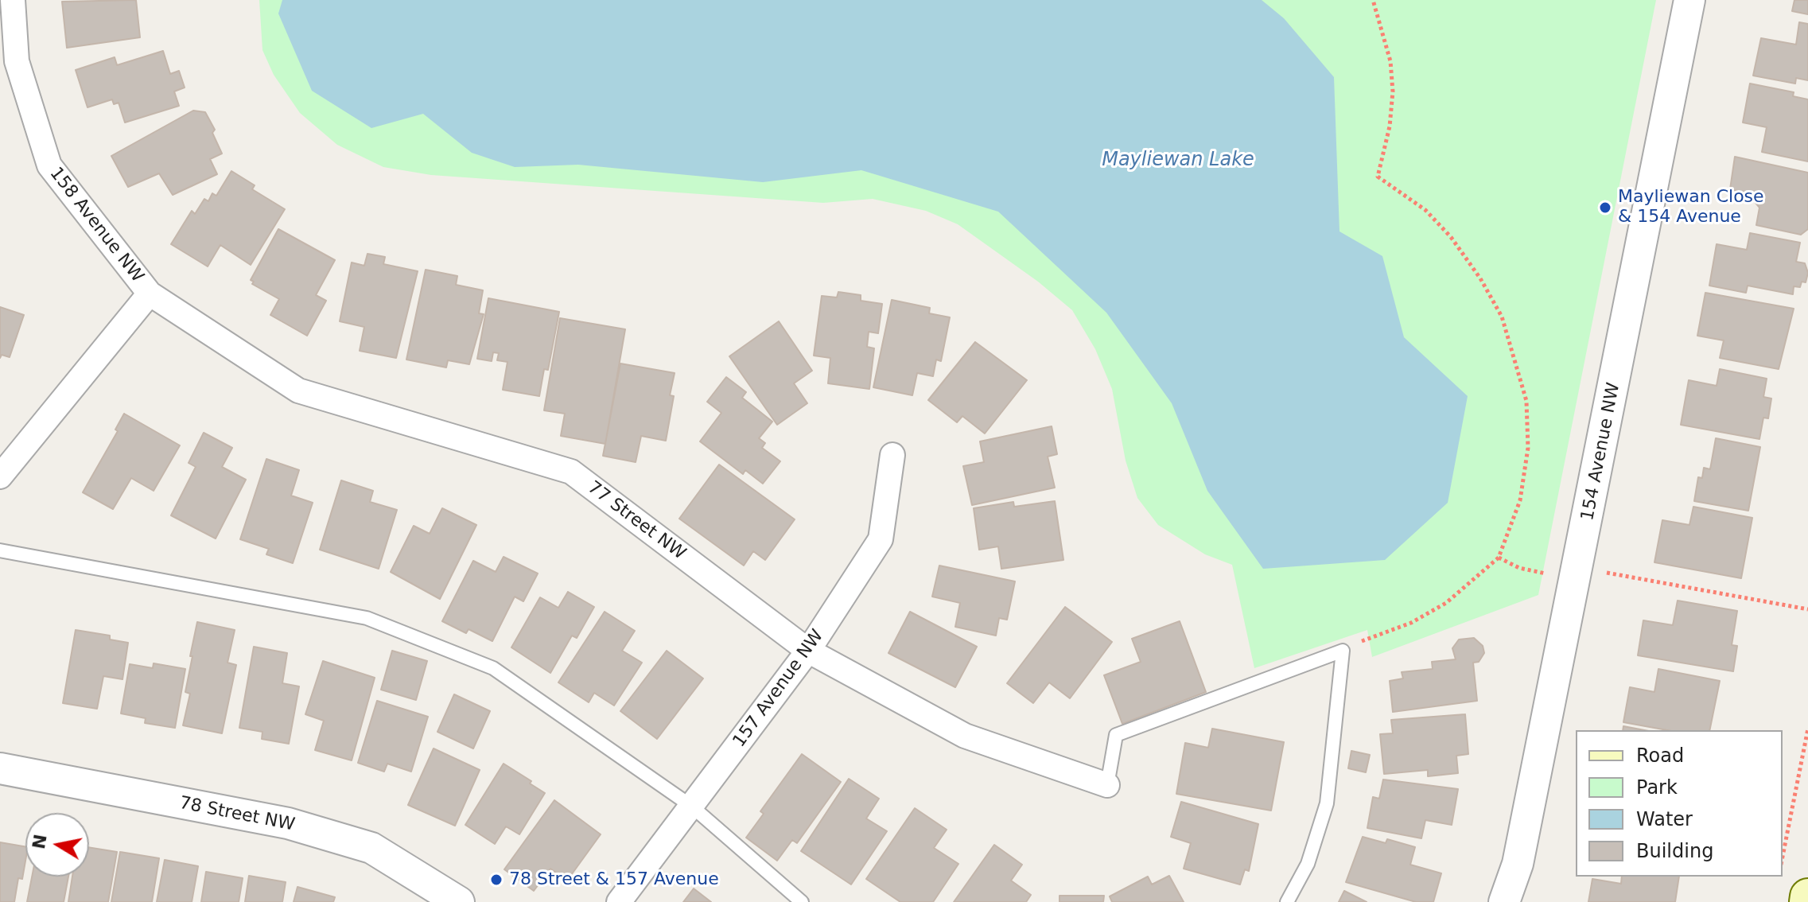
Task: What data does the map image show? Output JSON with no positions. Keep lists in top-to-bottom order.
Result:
{
  "streets": {
    "street": [
      "158 Avenue NW",
      "154 Avenue NW",
      "77 Street NW",
      "157 Avenue NW",
      "78 Street NW"
    ]
  },
  "crossings": [
    ["158 Avenue NW", "77 Street NW"],
    ["77 Street NW", "157 Avenue NW"]
  ],
  "water": ["Mayliewan Lake"],
  "places": ["Mayliewan Close & 154 Avenue", "78 Street & 157 Avenue"],
  "legend": [
    "Road",
    "Park",
    "Water",
    "Building"
  ],
  "north": "left"
}
